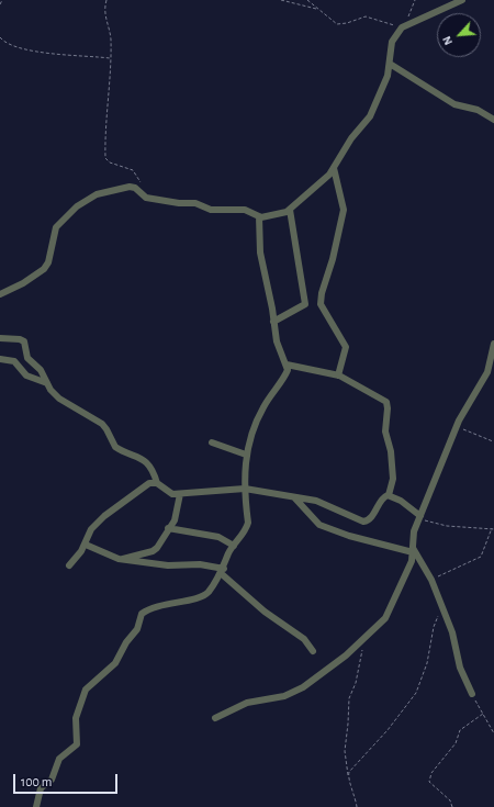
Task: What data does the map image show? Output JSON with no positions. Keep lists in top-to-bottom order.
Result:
{
  "scale_bar": "100 m",
  "north": "bottom left"
}
